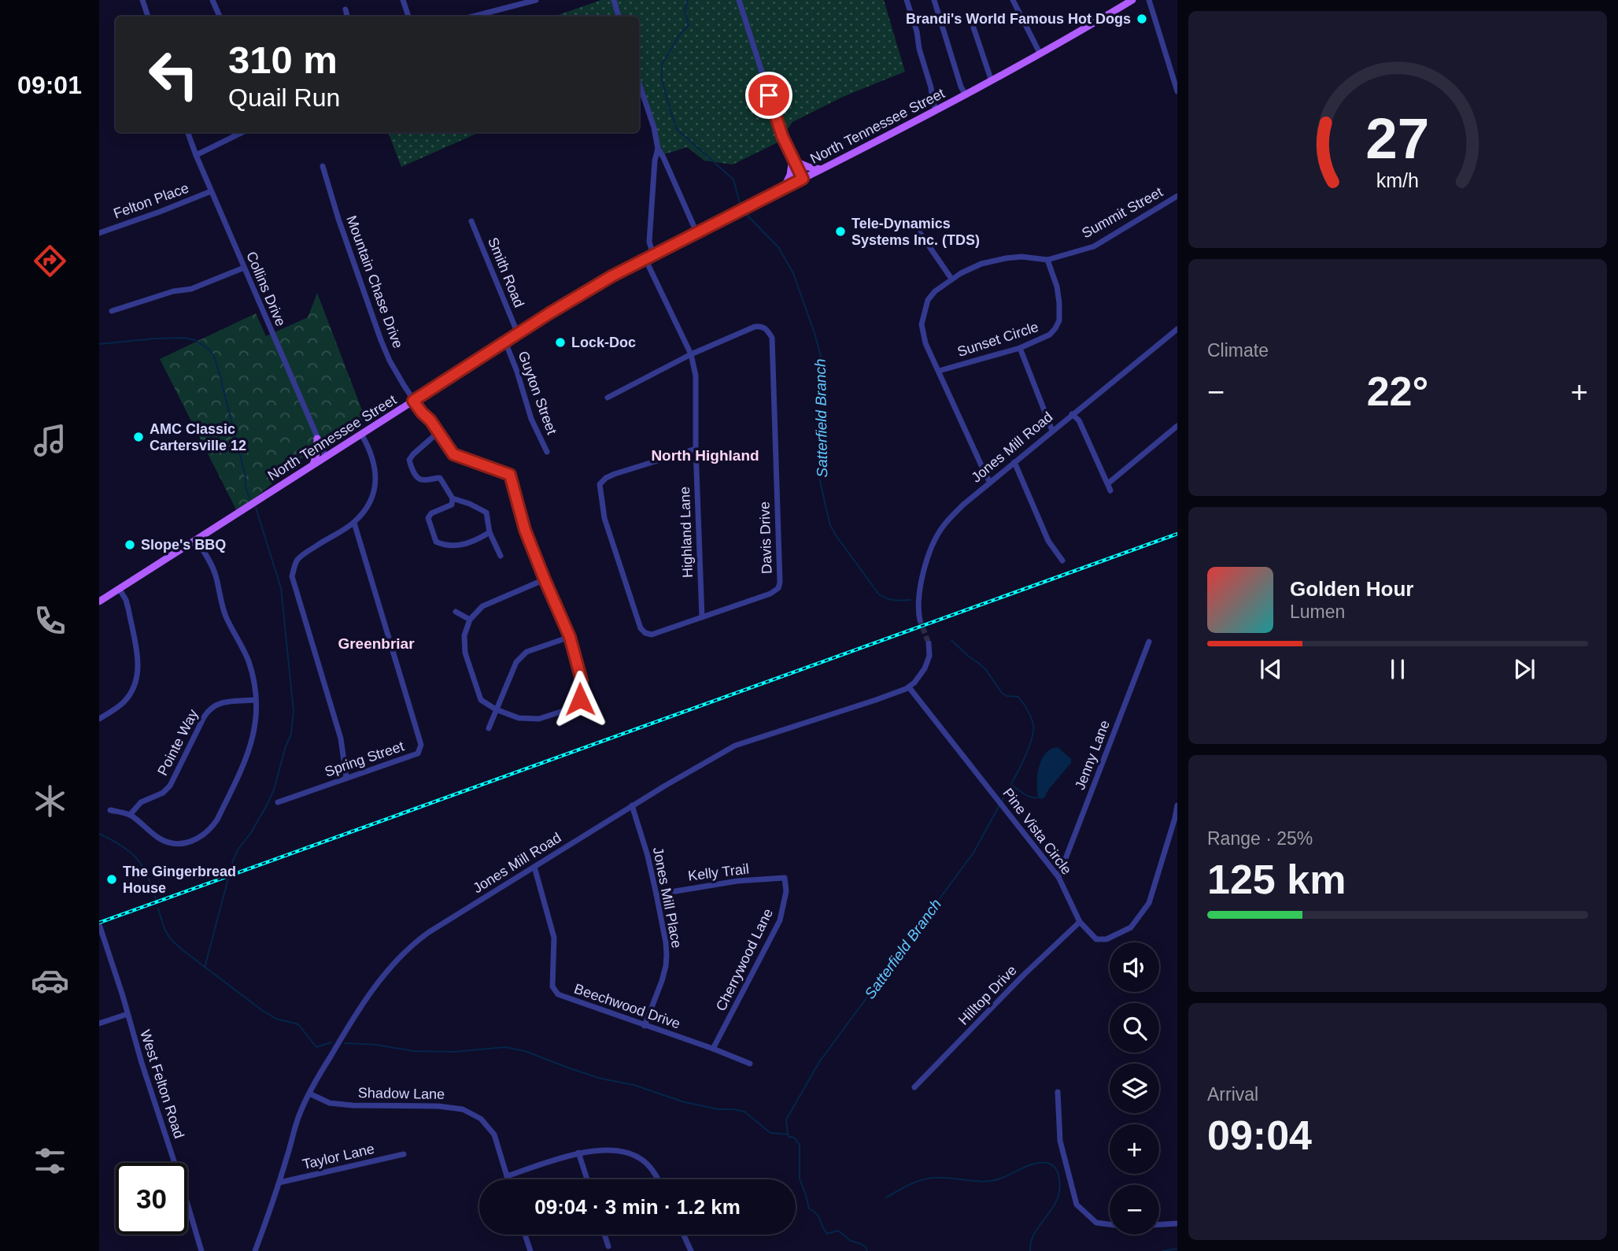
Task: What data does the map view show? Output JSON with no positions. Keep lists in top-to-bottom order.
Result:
{
  "streets": {
    "main road": ["North Tennessee Street"],
    "street": [
      "Felton Place",
      "Summit Street",
      "Smith Road",
      "Mountain Chase Drive",
      "Collins Drive",
      "Sunset Circle",
      "Guyton Street",
      "Jones Mill Road",
      "Highland Lane",
      "Davis Drive",
      "Pointe Way",
      "Jenny Lane",
      "Spring Street",
      "Pine Vista Circle",
      "Kelly Trail",
      "Jones Mill Place",
      "Cherrywood Lane",
      "Hilltop Drive",
      "Beechwood Drive",
      "West Felton Road",
      "Shadow Lane",
      "Taylor Lane"
    ]
  },
  "crossings": [
    ["North Tennessee Street", "Smith Road"],
    ["North Tennessee Street", "Mountain Chase Drive"],
    ["North Tennessee Street", "Collins Drive"],
    ["North Tennessee Street", "Guyton Street"],
    ["North Tennessee Street", "Highland Lane"],
    ["Felton Place", "Collins Drive"],
    ["Summit Street", "Sunset Circle"],
    ["Jones Mill Road", "Pine Vista Circle"],
    ["Jones Mill Road", "Jones Mill Place"],
    ["Jones Mill Road", "Beechwood Drive"],
    ["Jones Mill Road", "Shadow Lane"],
    ["Jones Mill Road", "Taylor Lane"],
    ["Highland Lane", "Davis Drive"],
    ["Jenny Lane", "Pine Vista Circle"],
    ["Pine Vista Circle", "Hilltop Drive"],
    ["Kelly Trail", "Jones Mill Place"],
    ["Kelly Trail", "Cherrywood Lane"],
    ["Jones Mill Place", "Beechwood Drive"],
    ["Cherrywood Lane", "Beechwood Drive"]
  ],
  "districts": ["North Highland", "Greenbriar"],
  "water": ["Satterfield Branch"],
  "places": [
    "Brandi's World Famous Hot Dogs",
    "Tele-Dynamics Systems Inc. (TDS)",
    "Lock-Doc",
    "AMC Classic Cartersville 12",
    "Slope's BBQ",
    "The Gingerbread House"
  ],
  "page": {
    "tabs": "09:01",
    "turn": ["310 m", "Quail Run"],
    "tile": [
      "Climate",
      ["Range · 25%", "125 km"],
      ["Arrival", "09:04"]
    ],
    "heat": ["−", "22°", "+"],
    "song": ["Golden Hour", "Lumen"],
    "map_buttons": ["+", "−"],
    "limit": "30",
    "trip": "09:04 · 3 min · 1.2 km",
    "gauge": ["27", "km/h"]
  }
}
